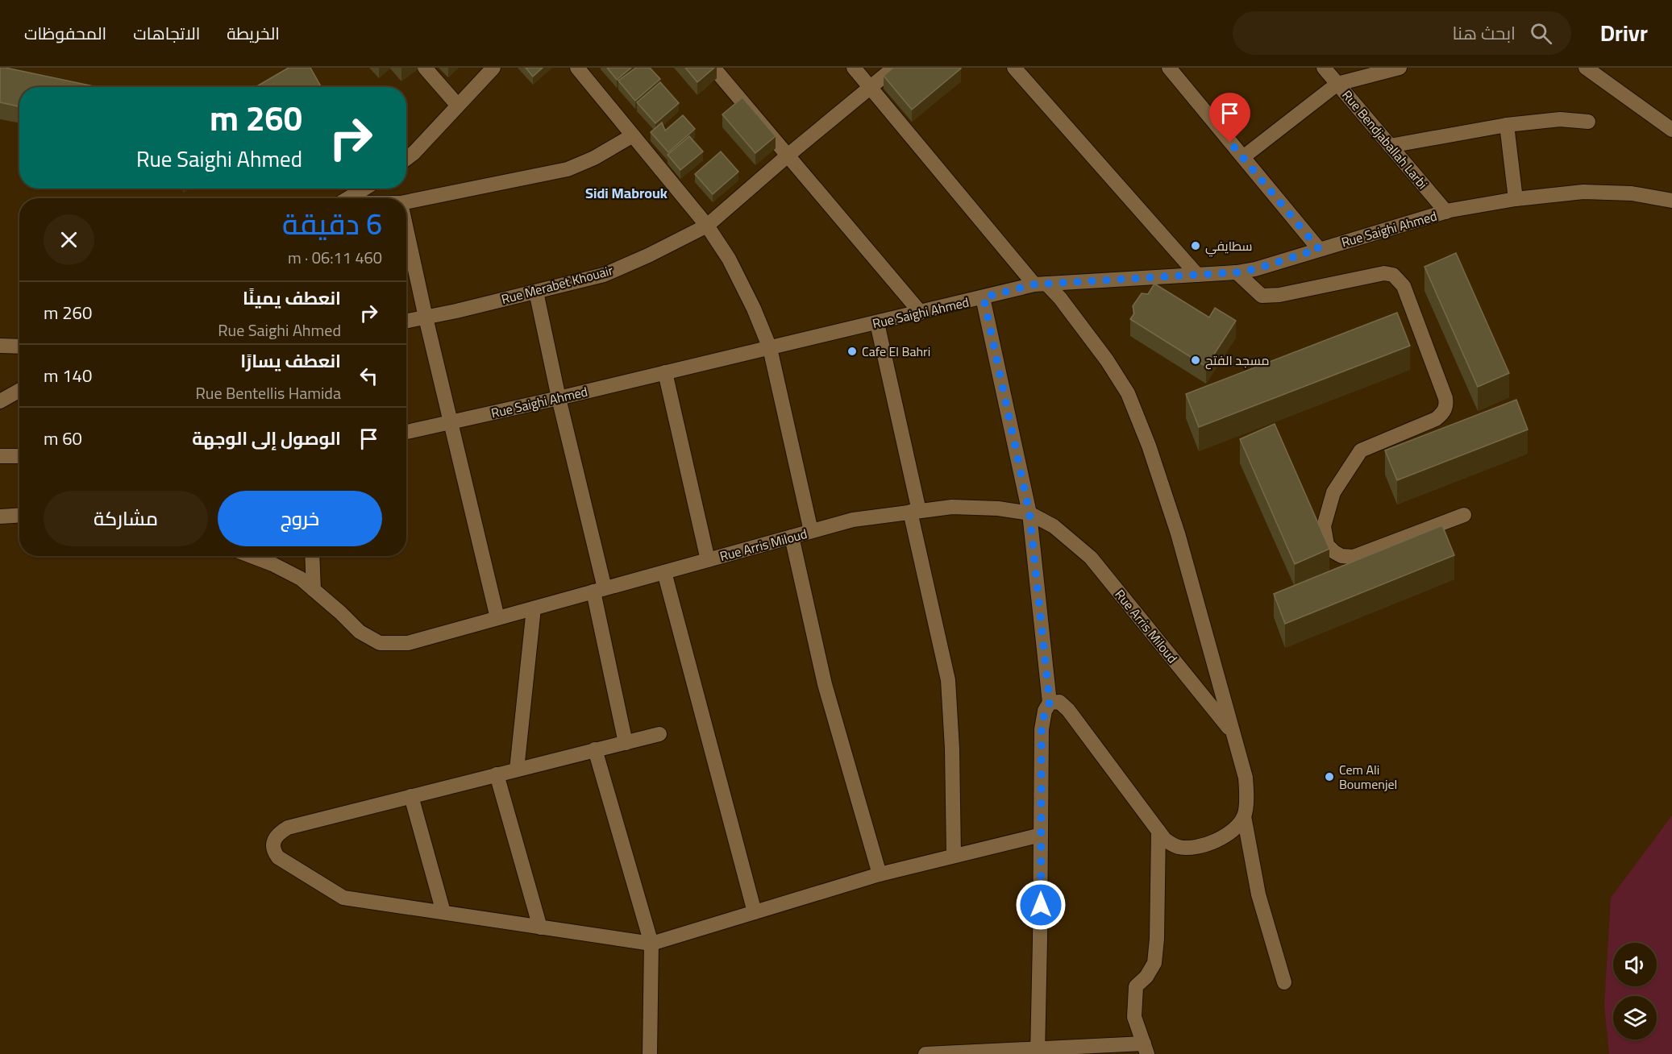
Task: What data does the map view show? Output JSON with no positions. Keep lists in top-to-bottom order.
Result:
{
  "streets": {
    "street": [
      "Rue Bendjaballah Larbi",
      "Rue Saighi Ahmed",
      "Rue Merabet Khouair",
      "Rue Arris Miloud"
    ]
  },
  "crossings": [
    ["Rue Bendjaballah Larbi", "Rue Saighi Ahmed"]
  ],
  "districts": ["Sidi Mabrouk"],
  "places": [
    "سطايفي",
    "Cafe El Bahri",
    "مسجد الفتح",
    "Cem Ali Boumenjel"
  ],
  "page": {
    "header": "Drivr",
    "search": "ابحث هنا",
    "nav": ["الخريطة", "الاتجاهات", "المحفوظات"],
    "turn": ["260 m", "Rue Saighi Ahmed"],
    "heading": ["6 دقيقة", "460 m · 06:11"],
    "list": [
      {
        "name": "انعطف يمينًا",
        "note": "Rue Saighi Ahmed",
        "value": "260 m"
      },
      {
        "name": "انعطف يسارًا",
        "note": "Rue Bentellis Hamida",
        "value": "140 m"
      },
      {
        "name": "الوصول إلى الوجهة",
        "value": "60 m"
      }
    ],
    "buttons": ["خروج", "مشاركة"]
  }
}
